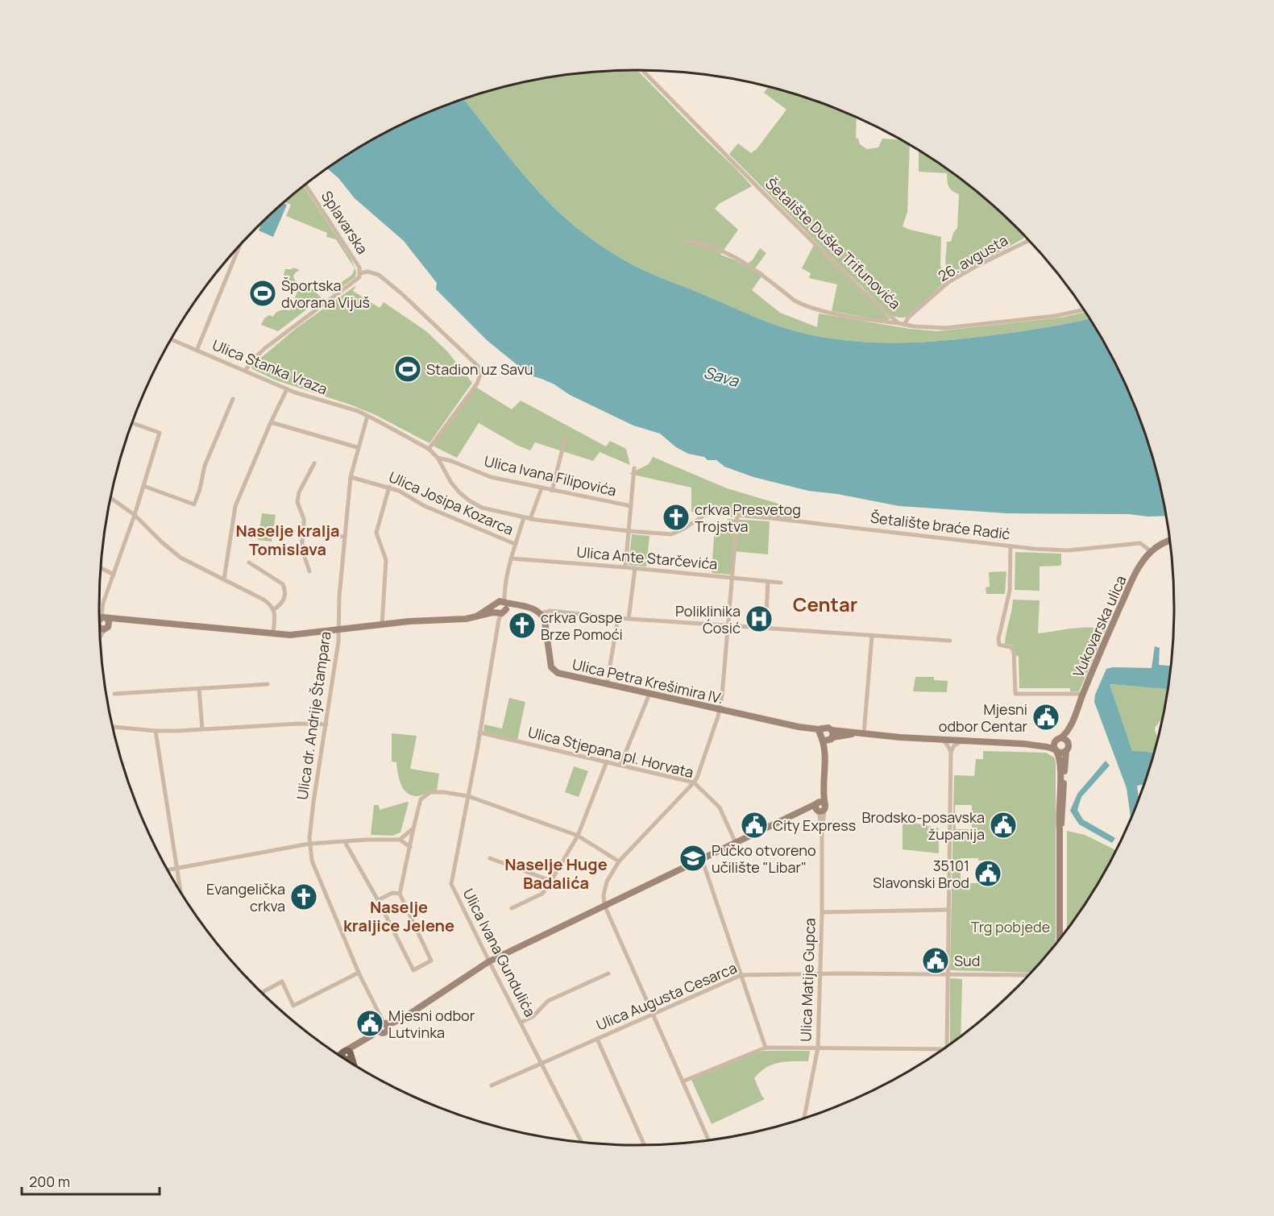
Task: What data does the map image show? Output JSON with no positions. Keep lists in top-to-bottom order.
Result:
{
  "streets": {
    "main road": ["Vukovarska ulica", "Ulica Petra Krešimira IV.", "Ulica Matije Gupca"],
    "street": [
      "Splavarska",
      "Šetalište Duška Trifunovića",
      "26. avgusta",
      "Ulica Stanka Vraza",
      "Ulica Ivana Filipovića",
      "Ulica Josipa Kozarca",
      "Šetalište braće Radić",
      "Ulica Ante Starčevića",
      "Ulica dr. Andrije Štampara",
      "Ulica Stjepana pl. Horvata",
      "Ulica Ivana Gundulića",
      "Ulica Augusta Cesarca"
    ]
  },
  "crossings": [
    ["Splavarska", "Ulica Stanka Vraza"],
    ["Šetalište Duška Trifunovića", "26. avgusta"],
    ["Ulica Stanka Vraza", "Ulica Ivana Filipovića"],
    ["Ulica Stanka Vraza", "Šetalište braće Radić"],
    ["Ulica Stanka Vraza", "Ulica dr. Andrije Štampara"],
    ["Ulica Ivana Filipovića", "Šetalište braće Radić"],
    ["Ulica Josipa Kozarca", "Ulica dr. Andrije Štampara"],
    ["Ulica Josipa Kozarca", "Ulica Ivana Gundulića"],
    ["Šetalište braće Radić", "Vukovarska ulica"],
    ["Šetalište braće Radić", "Ulica Ivana Gundulića"],
    ["Ulica Ante Starčevića", "Ulica Ivana Gundulića"],
    ["Ulica Petra Krešimira IV.", "Ulica Matije Gupca"],
    ["Ulica Stjepana pl. Horvata", "Ulica Ivana Gundulića"],
    ["Ulica Ivana Gundulića", "Ulica Augusta Cesarca"],
    ["Ulica Matije Gupca", "Ulica Augusta Cesarca"]
  ],
  "districts": [
    "Naselje kralja Tomislava",
    "Centar",
    "Naselje Huge Badalića",
    "Naselje kraljice Jelene"
  ],
  "water": ["Sava"],
  "parks": ["Trg pobjede"],
  "places": {
    "sports": ["Športska dvorana Vijuš", "Stadion uz Savu"],
    "church": ["crkva Presvetog Trojstva", "crkva Gospe Brze Pomoći", "Evangelička crkva"],
    "hospital": ["Poliklinika Ćosić"],
    "public building": [
      "Mjesni odbor Centar",
      "City Express",
      "Brodsko-posavska županija",
      "35101 Slavonski Brod",
      "Sud",
      "Mjesni odbor Lutvinka"
    ],
    "school or university": ["Pučko otvoreno učilište \"Libar\""]
  },
  "scale_bar": "200 m"
}
